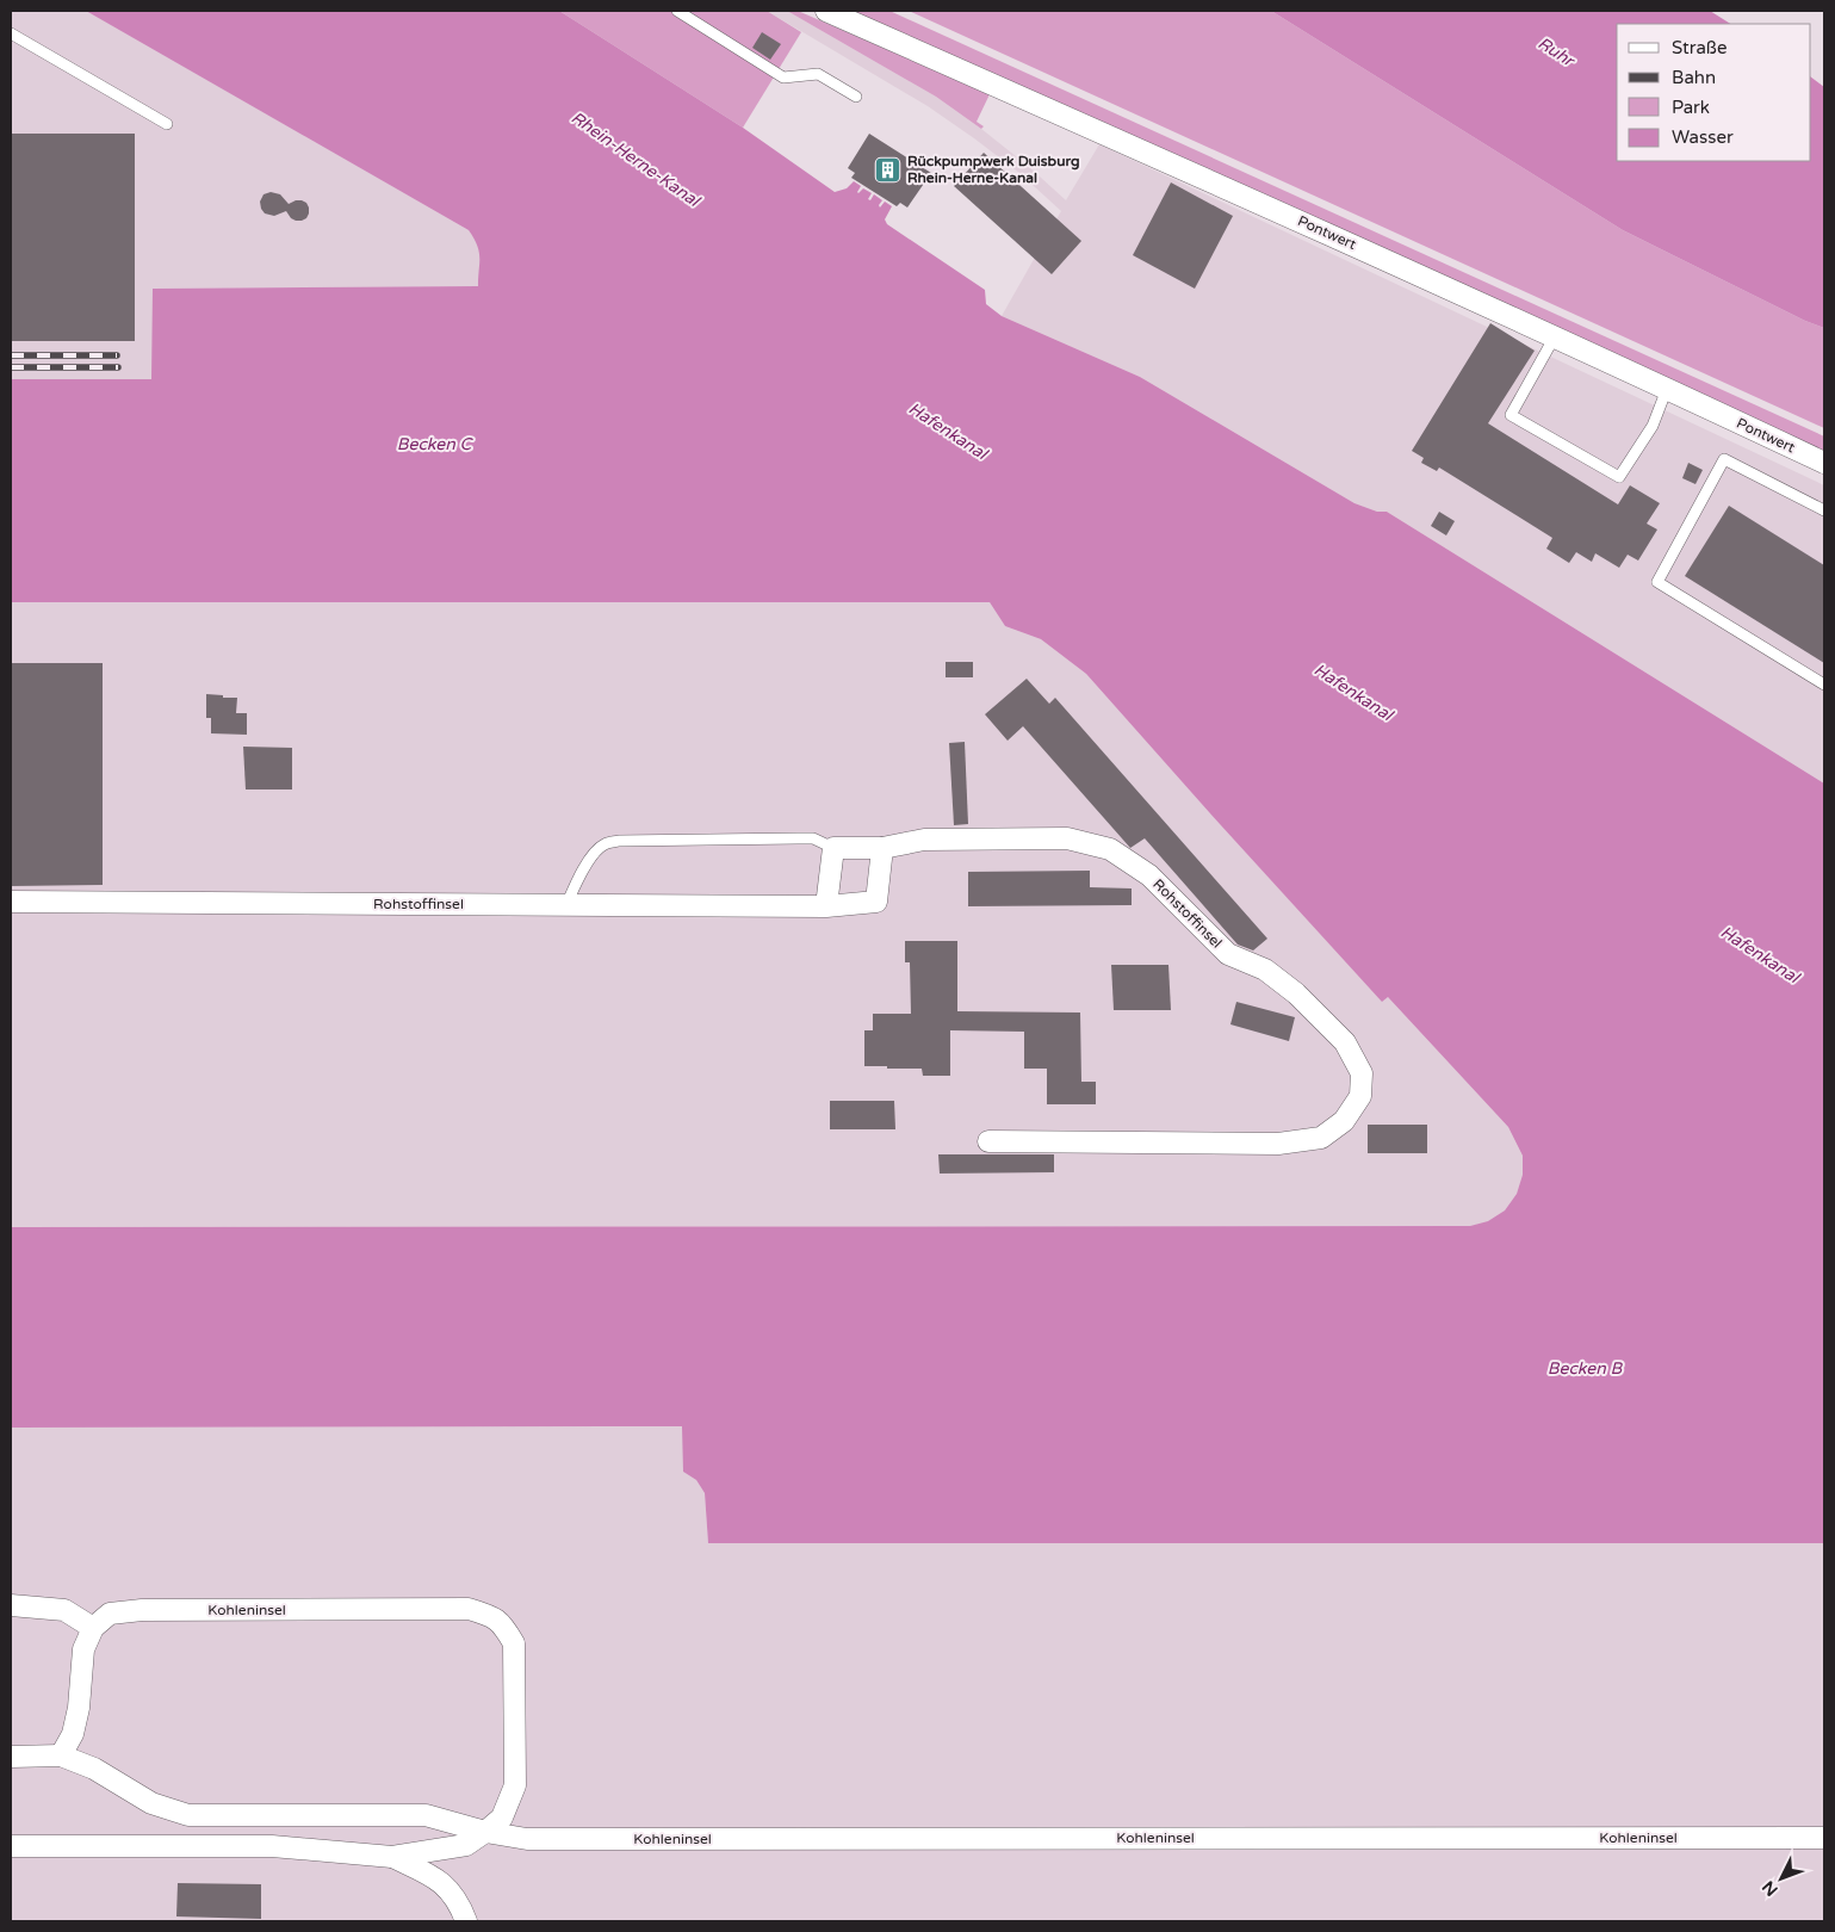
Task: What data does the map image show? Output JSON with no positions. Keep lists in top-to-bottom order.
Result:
{
  "streets": {
    "street": ["Pontwert", "Rohstoffinsel", "Kohleninsel"]
  },
  "water": [
    "Ruhr",
    "Rhein-Herne-Kanal",
    "Hafenkanal",
    "Becken C",
    "Becken B"
  ],
  "places": {
    "building": ["Rückpumpwerk Duisburg Rhein-Herne-Kanal"]
  },
  "legend": [
    "Straße",
    "Bahn",
    "Park",
    "Wasser"
  ],
  "north": "bottom left"
}
